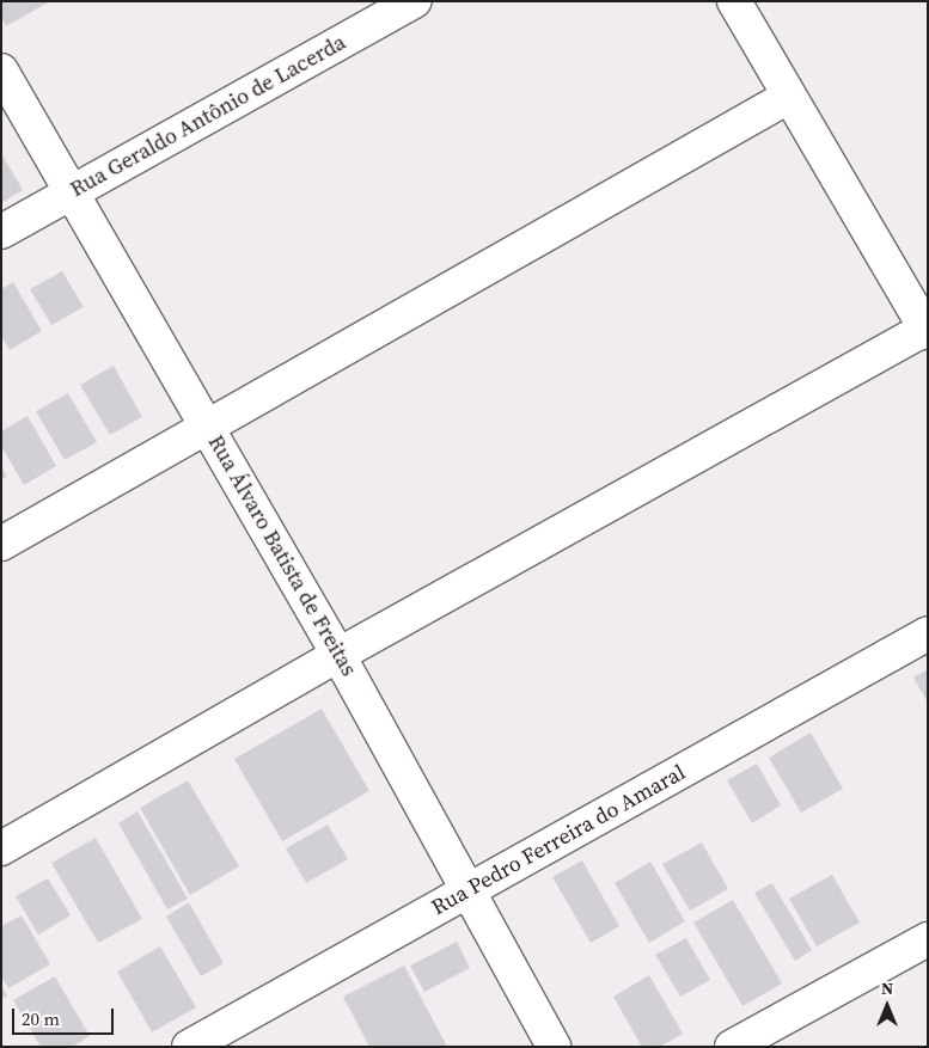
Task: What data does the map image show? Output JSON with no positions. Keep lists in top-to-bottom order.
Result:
{
  "streets": {
    "street": ["Rua Geraldo Antônio de Lacerda", "Rua Álvaro Batista de Freitas", "Rua Pedro Ferreira do Amaral"]
  },
  "crossings": [
    ["Rua Geraldo Antônio de Lacerda", "Rua Álvaro Batista de Freitas"],
    ["Rua Álvaro Batista de Freitas", "Rua Pedro Ferreira do Amaral"]
  ],
  "scale_bar": "20 m",
  "north": "top"
}
